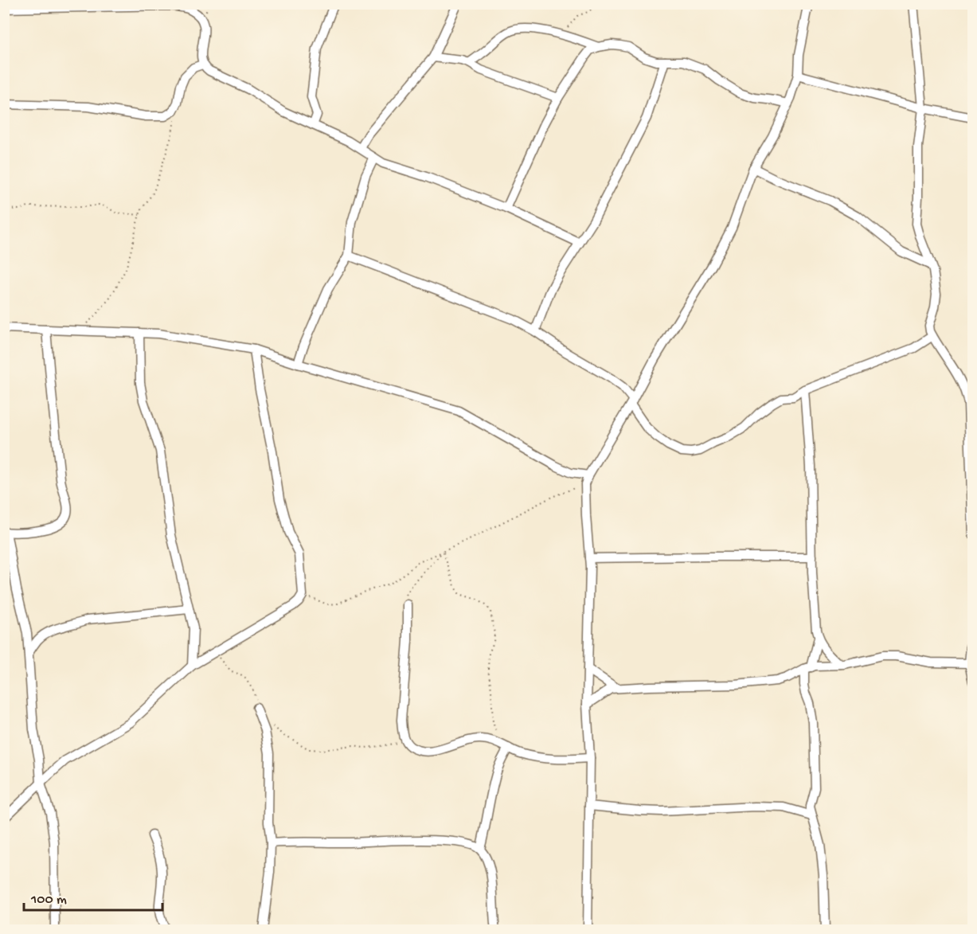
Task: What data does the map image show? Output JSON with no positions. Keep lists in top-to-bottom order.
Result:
{
  "scale_bar": "100 m"
}
